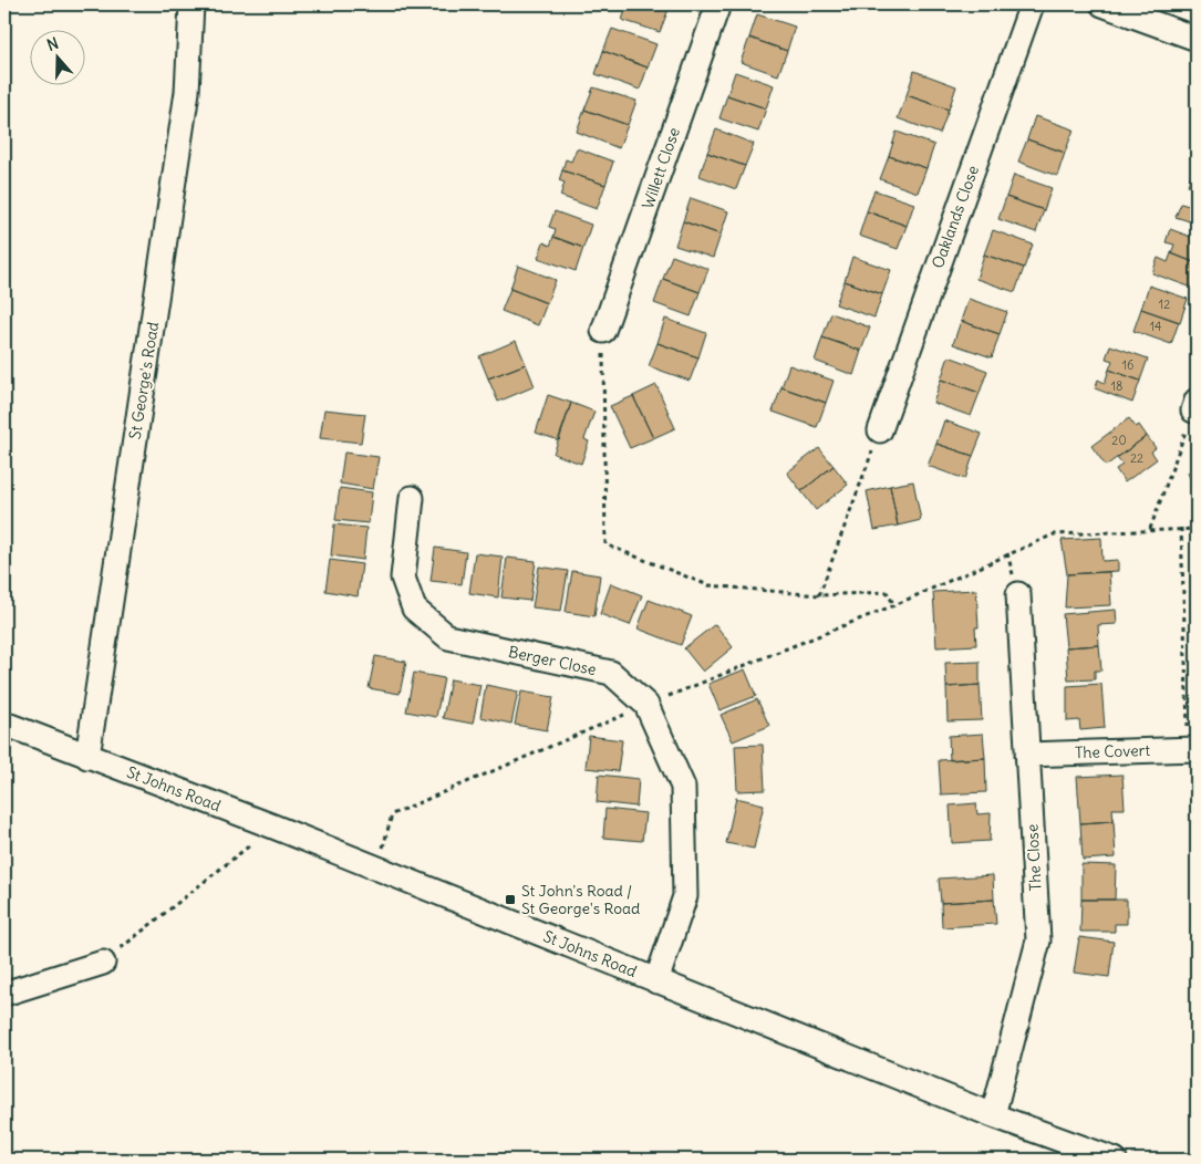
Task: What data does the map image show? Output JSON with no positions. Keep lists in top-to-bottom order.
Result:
{
  "streets": {
    "street": [
      "Willett Close",
      "Oaklands Close",
      "St George's Road",
      "Berger Close",
      "The Covert",
      "St Johns Road",
      "The Close"
    ]
  },
  "crossings": [
    ["St George's Road", "St Johns Road"],
    ["Berger Close", "St Johns Road"],
    ["The Covert", "The Close"],
    ["St Johns Road", "The Close"]
  ],
  "places": {
    "transit": ["St John's Road / St George's Road"]
  },
  "house_numbers": [
    "12",
    "14",
    "16",
    "18",
    "20",
    "22"
  ],
  "north": "top"
}
